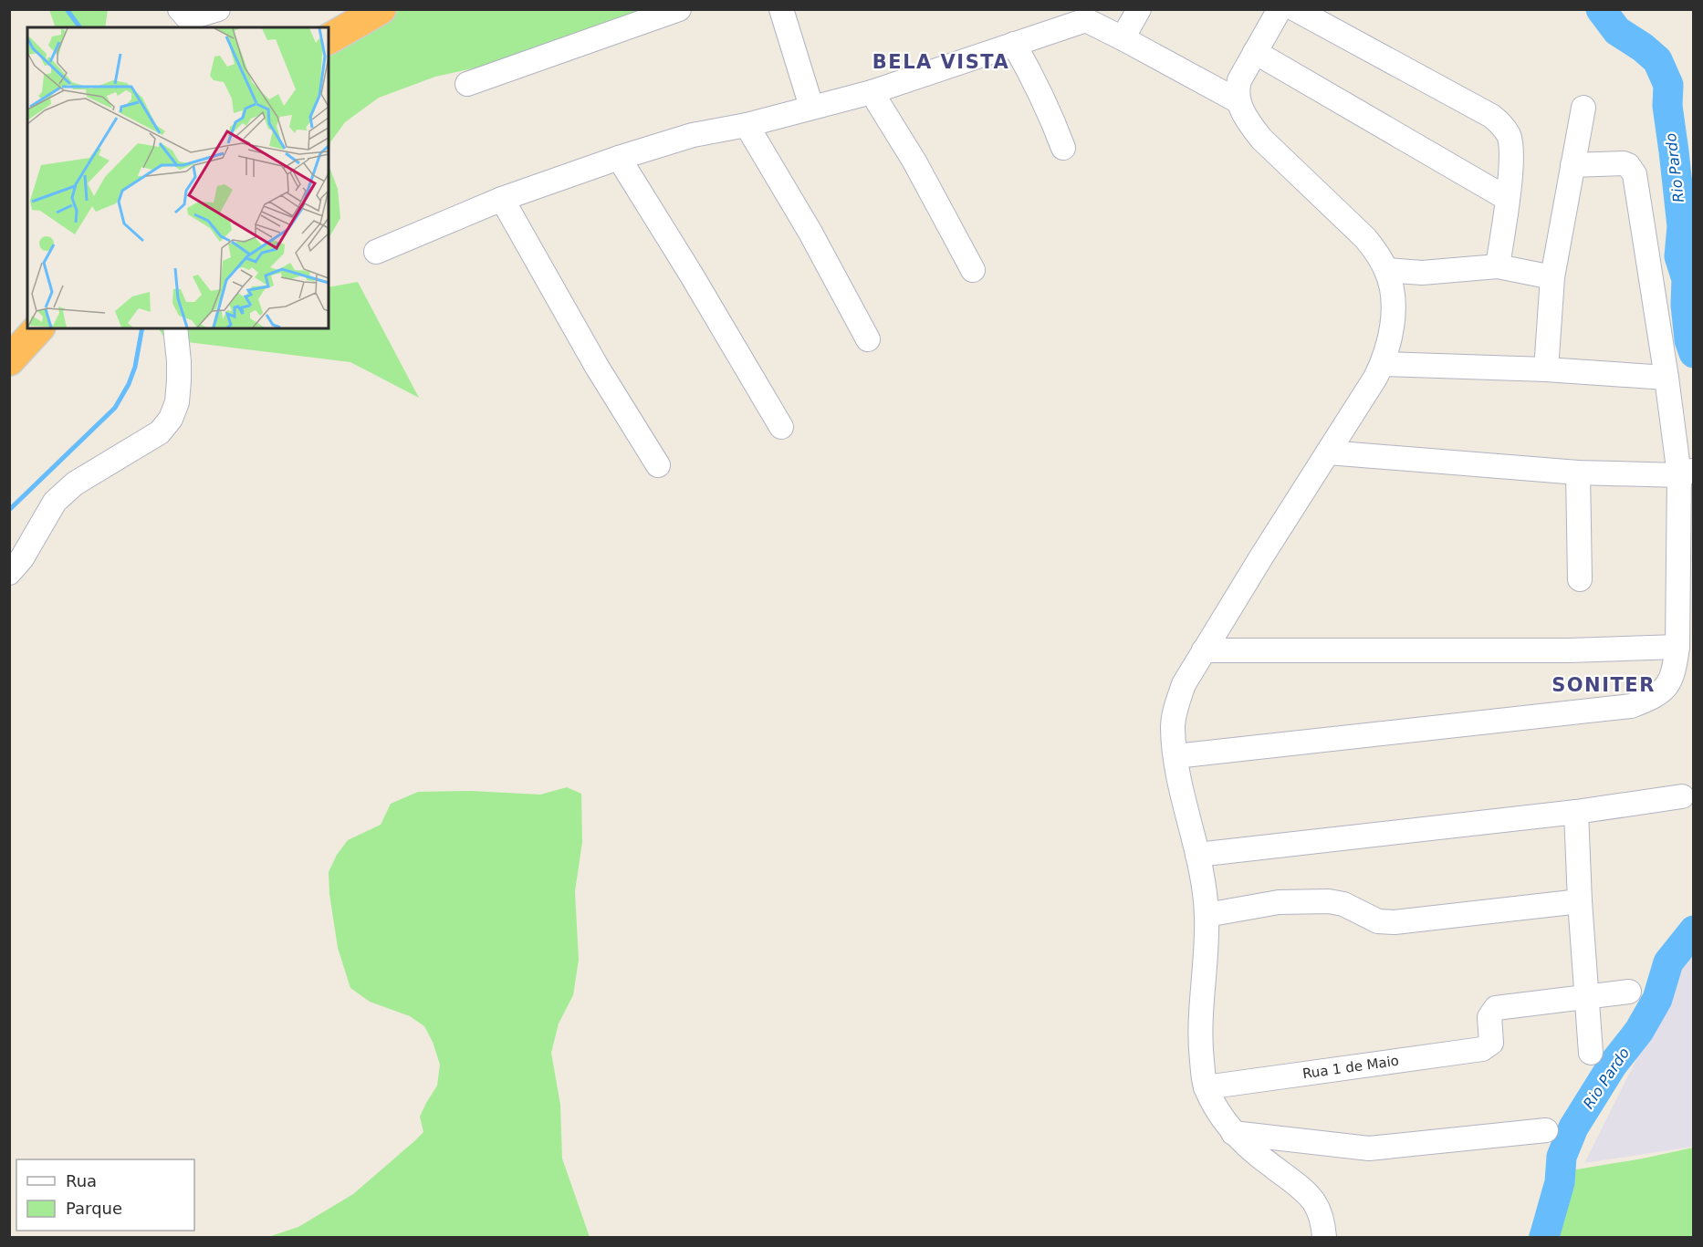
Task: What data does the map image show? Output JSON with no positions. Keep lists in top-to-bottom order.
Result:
{
  "streets": {
    "street": ["Rua 1 de Maio"]
  },
  "districts": ["BELA VISTA", "SONITER"],
  "water": ["Rio Pardo"],
  "legend": ["Rua", "Parque"]
}
